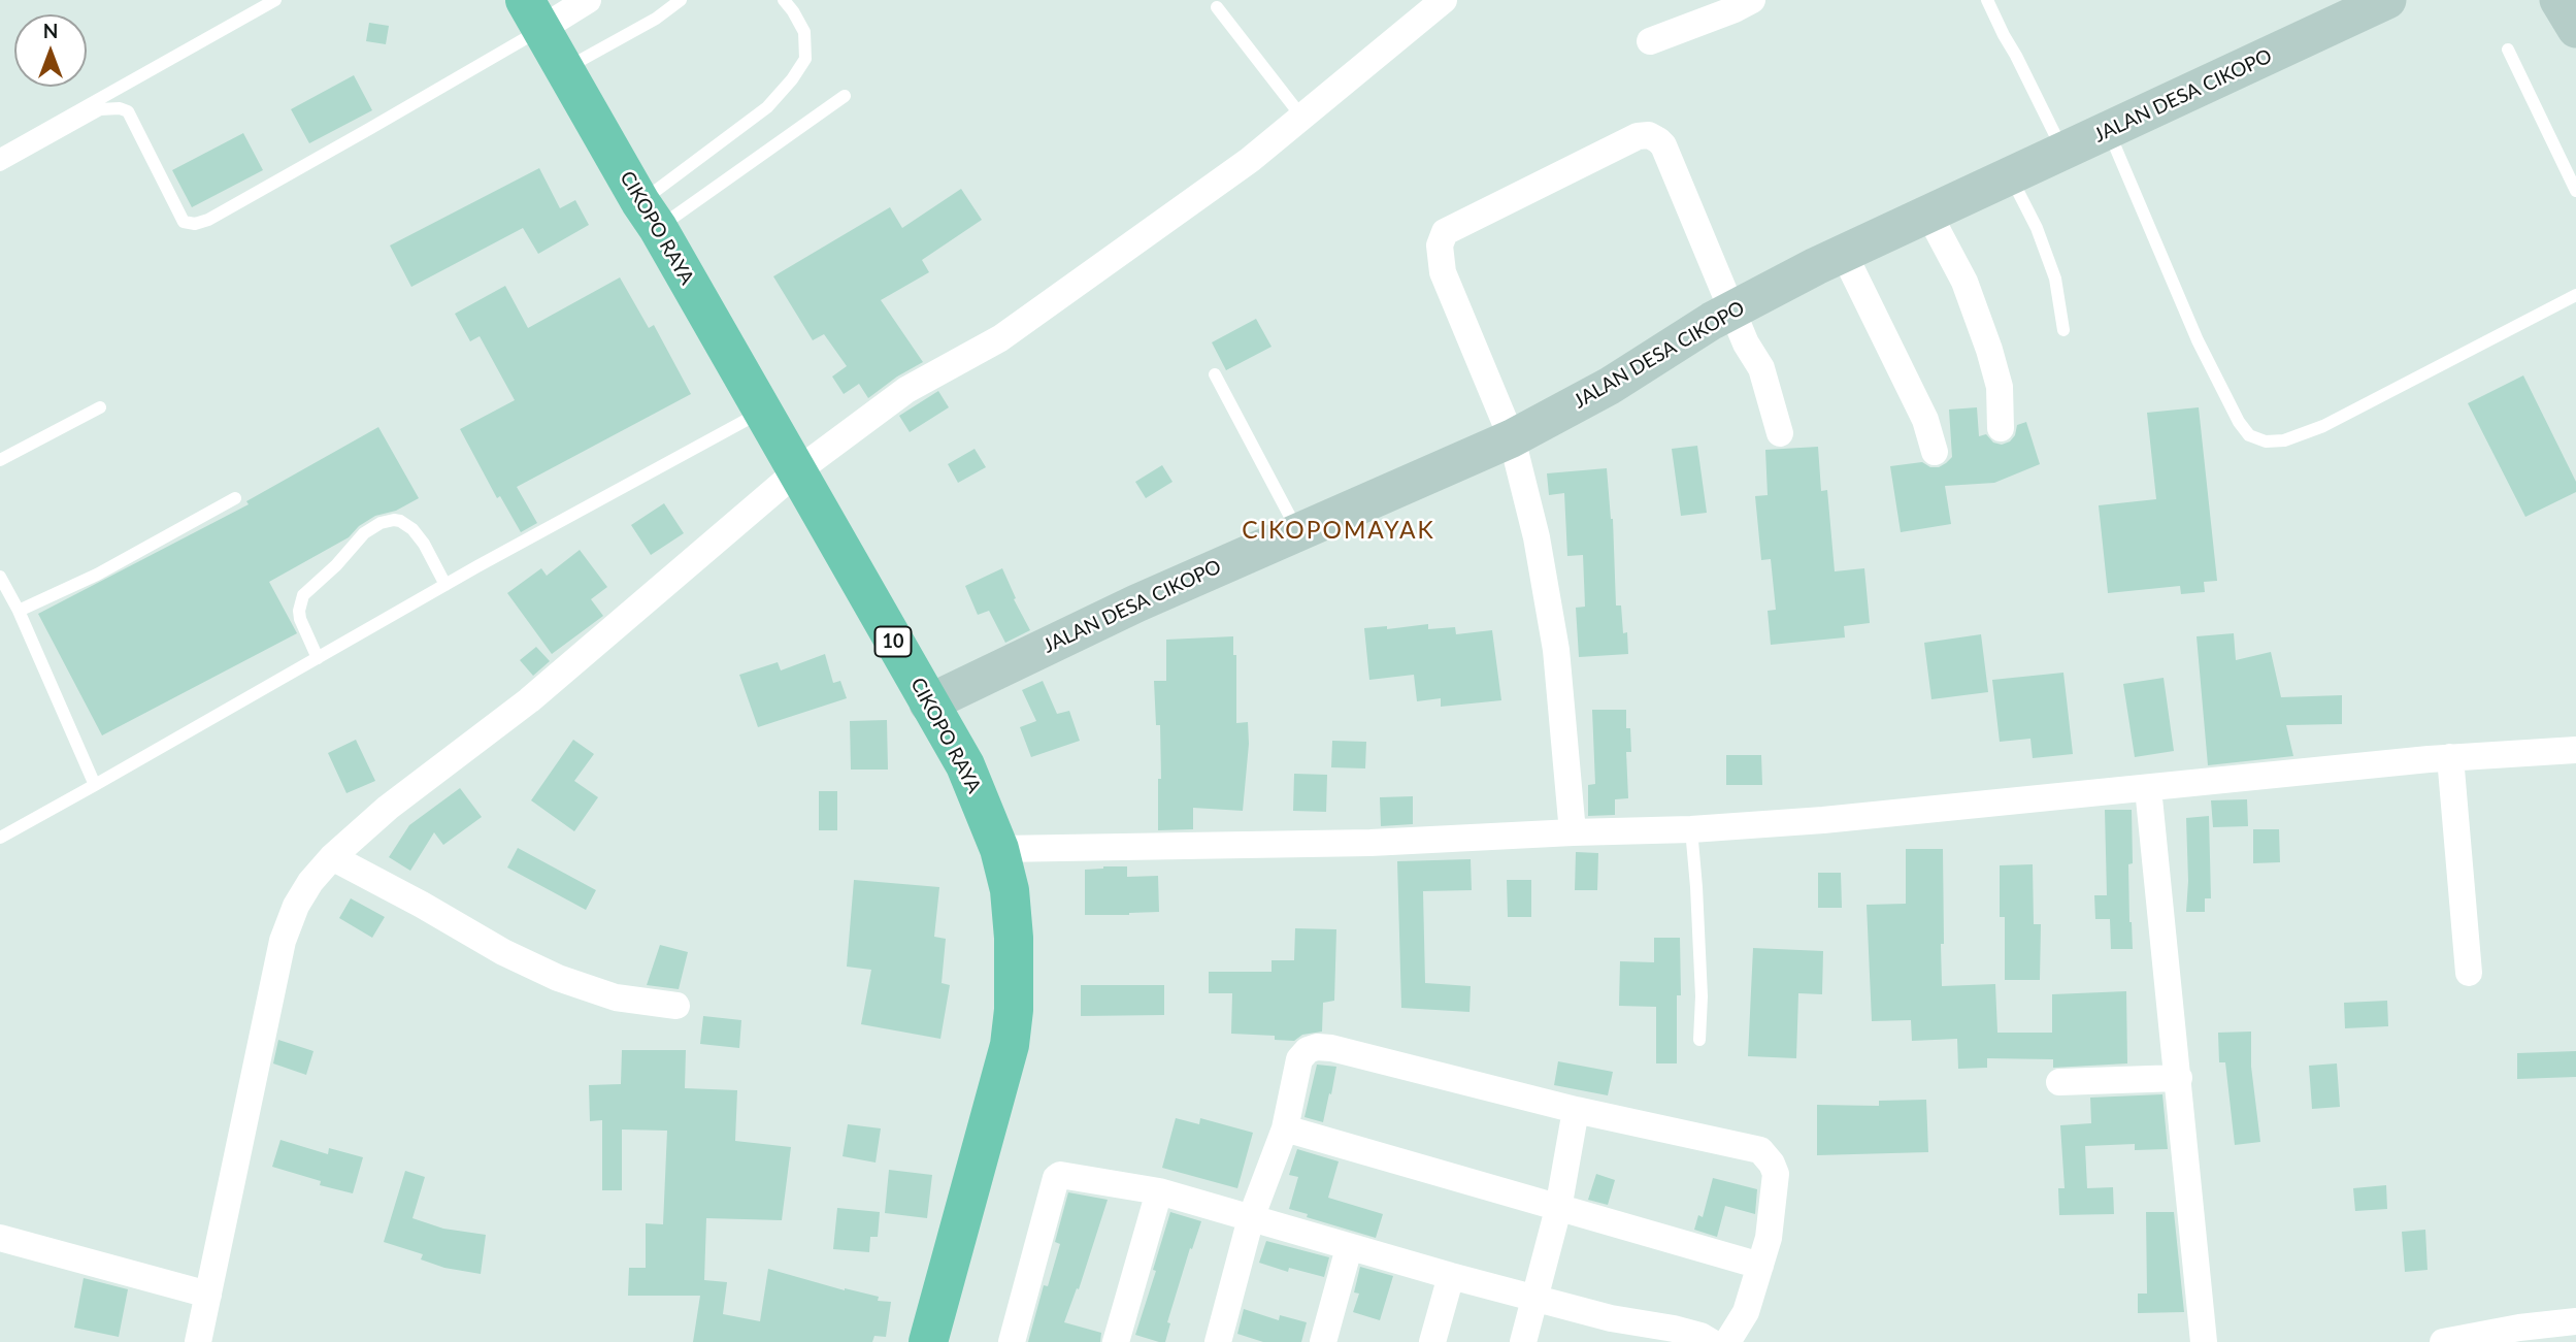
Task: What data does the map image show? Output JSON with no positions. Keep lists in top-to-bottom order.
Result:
{
  "streets": {
    "highway": ["CIKOPO RAYA", "10"],
    "main road": ["JALAN DESA CIKOPO"]
  },
  "crossings": [
    ["JALAN DESA CIKOPO", "CIKOPO RAYA"]
  ],
  "districts": ["CIKOPOMAYAK"],
  "north": "top"
}
